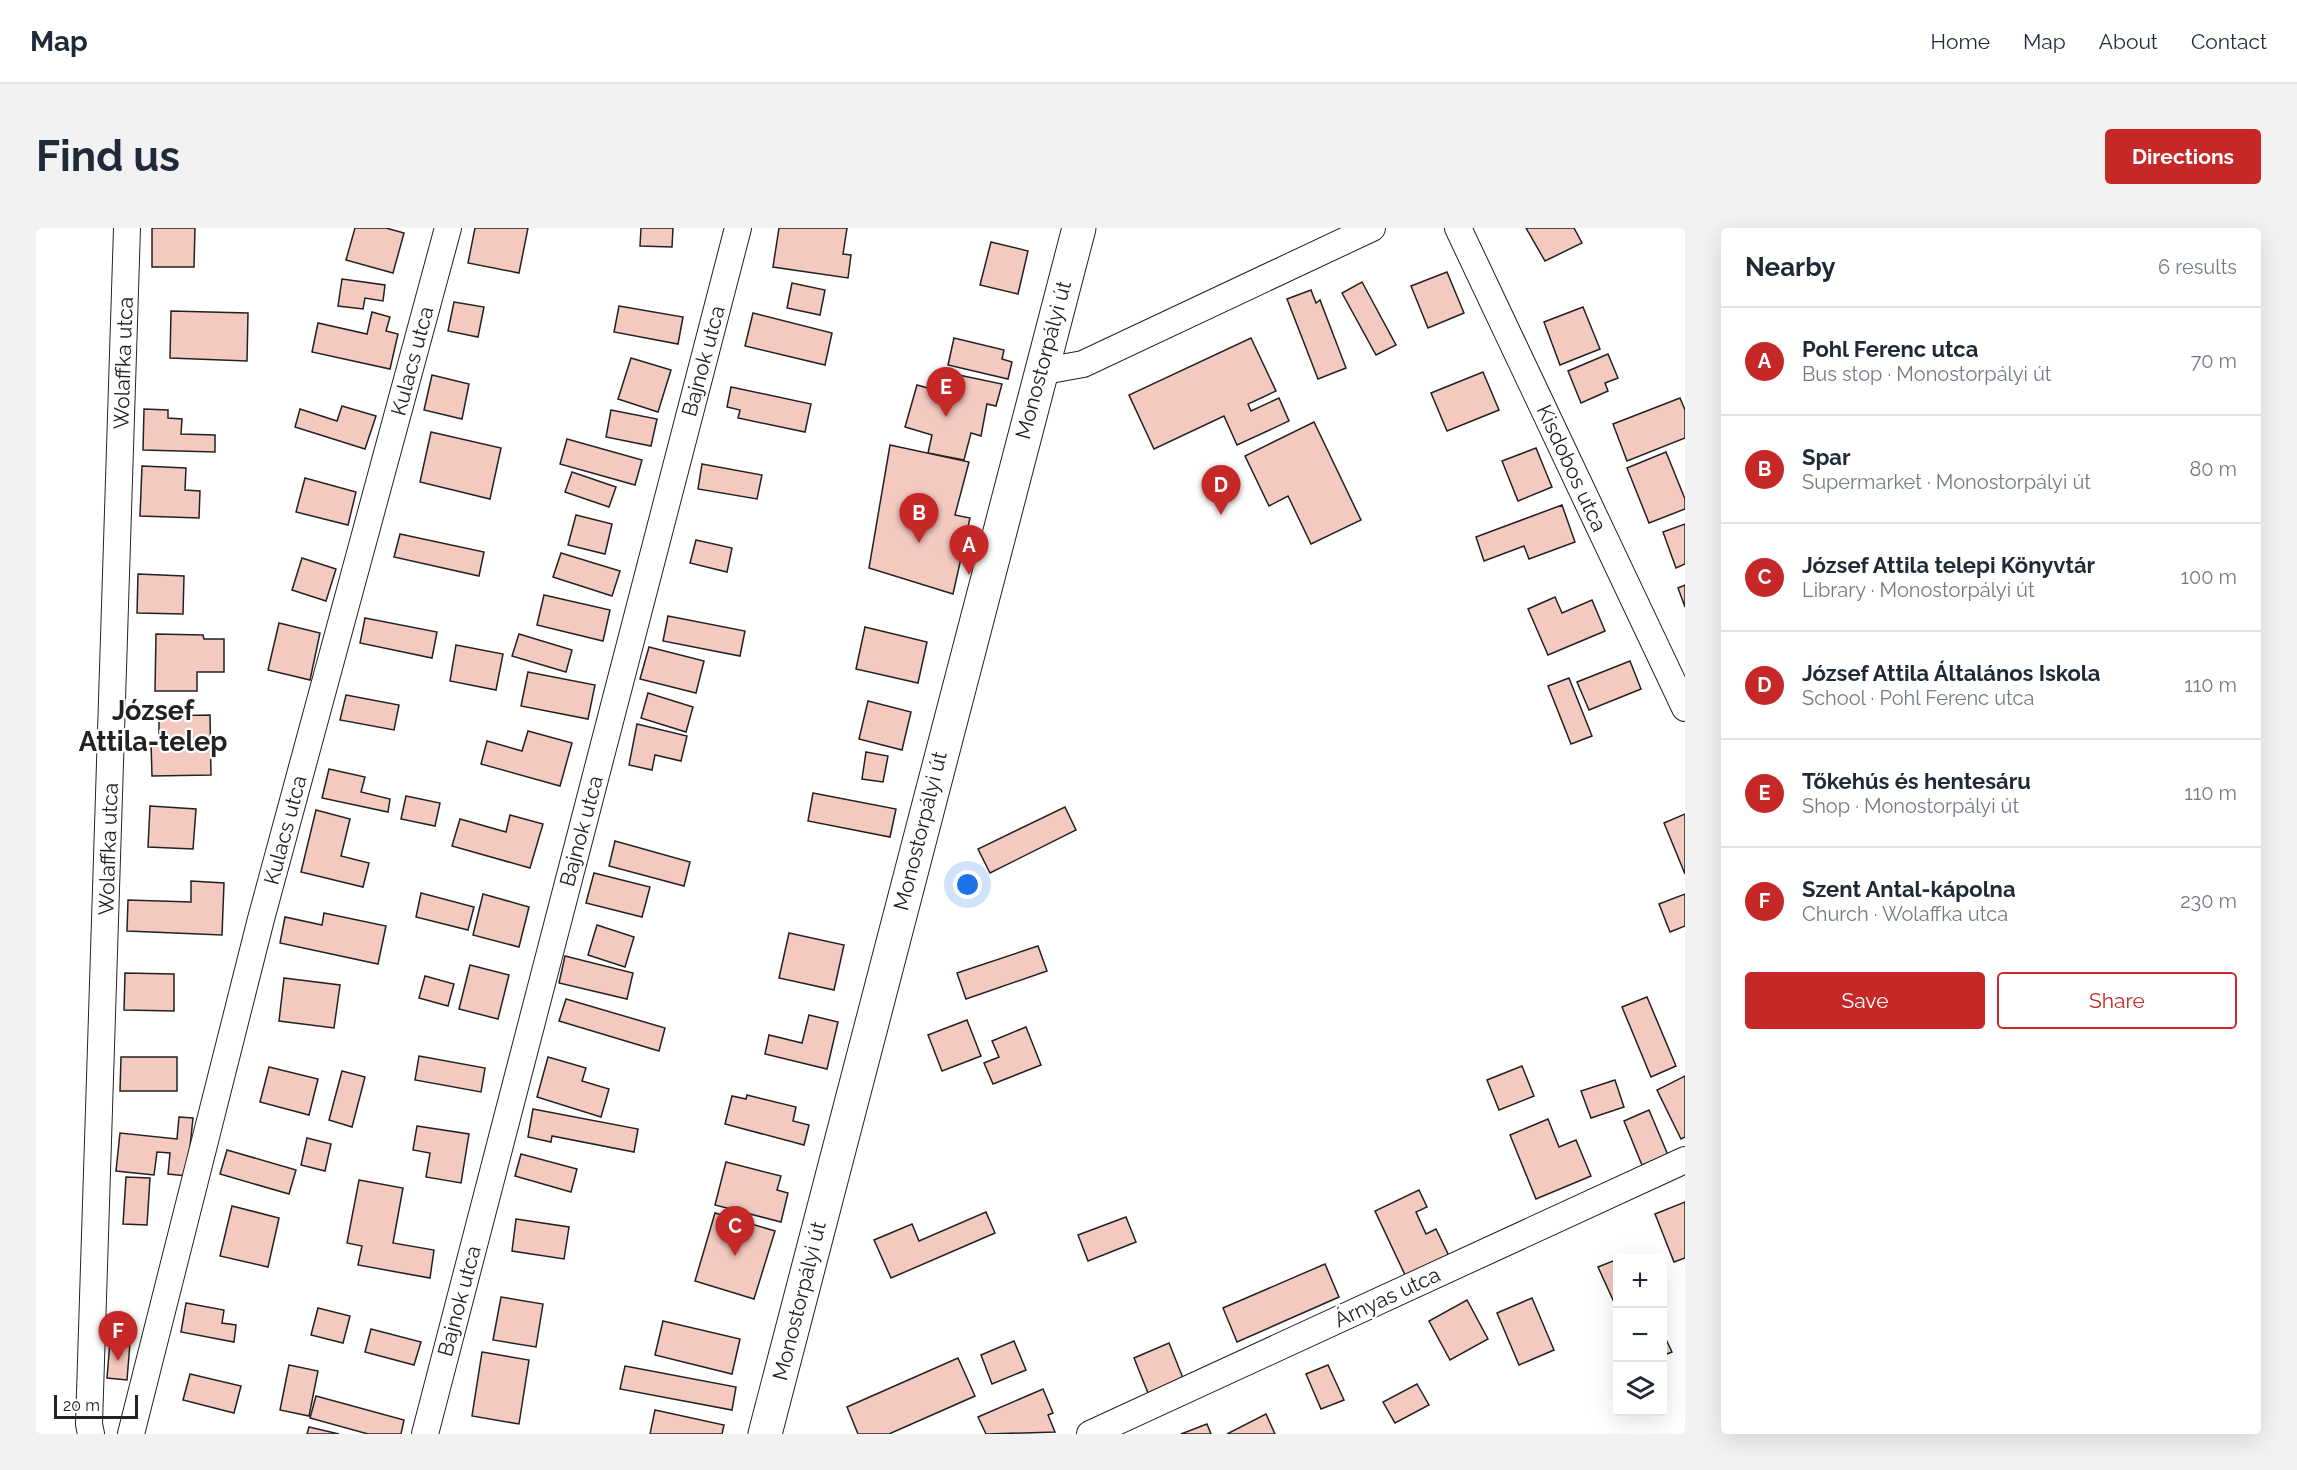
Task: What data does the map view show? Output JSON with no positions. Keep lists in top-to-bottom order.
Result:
{
  "streets": {
    "street": [
      "Monostorpályi út",
      "Kulacs utca",
      "Bajnok utca",
      "Wolaffka utca",
      "Kisdobos utca",
      "Árnyas utca"
    ]
  },
  "districts": ["József Attila-telep"],
  "scale_bar": "20 m",
  "page": {
    "header": "Map",
    "nav": [
      "Home",
      "Map",
      "About",
      "Contact"
    ],
    "buttons": [
      "Directions",
      ["Save", "Share"]
    ],
    "title": "Find us",
    "heading": ["Nearby", "6 results"],
    "list": [
      {
        "mark": "A",
        "name": "Pohl Ferenc utca",
        "note": "Bus stop · Monostorpályi út",
        "value": "70 m"
      },
      {
        "mark": "B",
        "name": "Spar",
        "note": "Supermarket · Monostorpályi út",
        "value": "80 m"
      },
      {
        "mark": "C",
        "name": "József Attila telepi Könyvtár",
        "note": "Library · Monostorpályi út",
        "value": "100 m"
      },
      {
        "mark": "D",
        "name": "József Attila Általános Iskola",
        "note": "School · Pohl Ferenc utca",
        "value": "110 m"
      },
      {
        "mark": "E",
        "name": "Tőkehús és hentesáru",
        "note": "Shop · Monostorpályi út",
        "value": "110 m"
      },
      {
        "mark": "F",
        "name": "Szent Antal-kápolna",
        "note": "Church · Wolaffka utca",
        "value": "230 m"
      }
    ],
    "pins": [
      "E",
      "D",
      "B",
      "A",
      "C",
      "F"
    ],
    "map_buttons": ["+", "−"],
    "scale": "20 m"
  }
}
